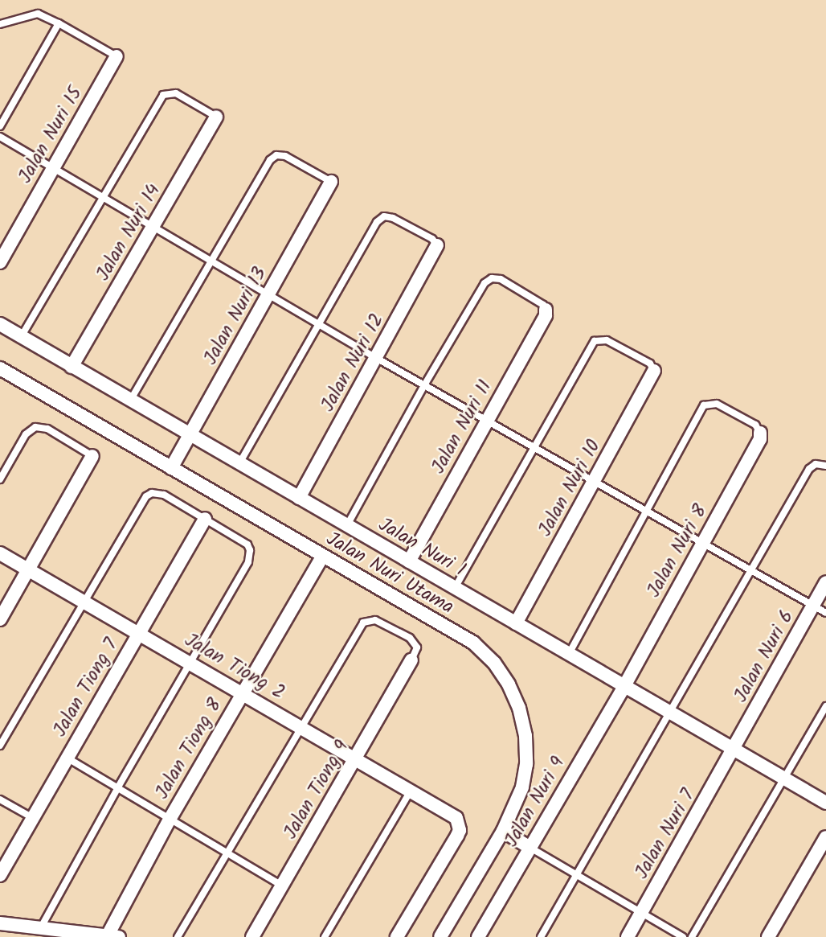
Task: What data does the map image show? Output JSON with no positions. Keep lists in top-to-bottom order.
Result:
{
  "streets": {
    "street": [
      "Jalan Nuri 15",
      "Jalan Nuri 14",
      "Jalan Nuri 13",
      "Jalan Nuri 12",
      "Jalan Nuri 11",
      "Jalan Nuri 10",
      "Jalan Nuri 1",
      "Jalan Nuri 8",
      "Jalan Nuri Utama",
      "Jalan Nuri 6",
      "Jalan Tiong 2",
      "Jalan Tiong 7",
      "Jalan Tiong 8",
      "Jalan Tiong 9",
      "Jalan Nuri 9",
      "Jalan Nuri 7"
    ]
  },
  "crossings": [
    ["Jalan Nuri 14", "Jalan Nuri 1"],
    ["Jalan Nuri 13", "Jalan Nuri 1"],
    ["Jalan Nuri 13", "Jalan Nuri Utama"],
    ["Jalan Nuri 12", "Jalan Nuri 1"],
    ["Jalan Nuri 11", "Jalan Nuri 1"],
    ["Jalan Nuri 10", "Jalan Nuri 1"],
    ["Jalan Nuri 1", "Jalan Nuri 8"],
    ["Jalan Nuri 1", "Jalan Nuri 6"],
    ["Jalan Nuri 1", "Jalan Nuri 9"],
    ["Jalan Nuri 1", "Jalan Nuri 7"],
    ["Jalan Nuri 8", "Jalan Nuri 9"],
    ["Jalan Nuri Utama", "Jalan Tiong 8"],
    ["Jalan Nuri 6", "Jalan Nuri 7"],
    ["Jalan Tiong 2", "Jalan Tiong 7"],
    ["Jalan Tiong 2", "Jalan Tiong 8"],
    ["Jalan Tiong 2", "Jalan Tiong 9"]
  ]
}
